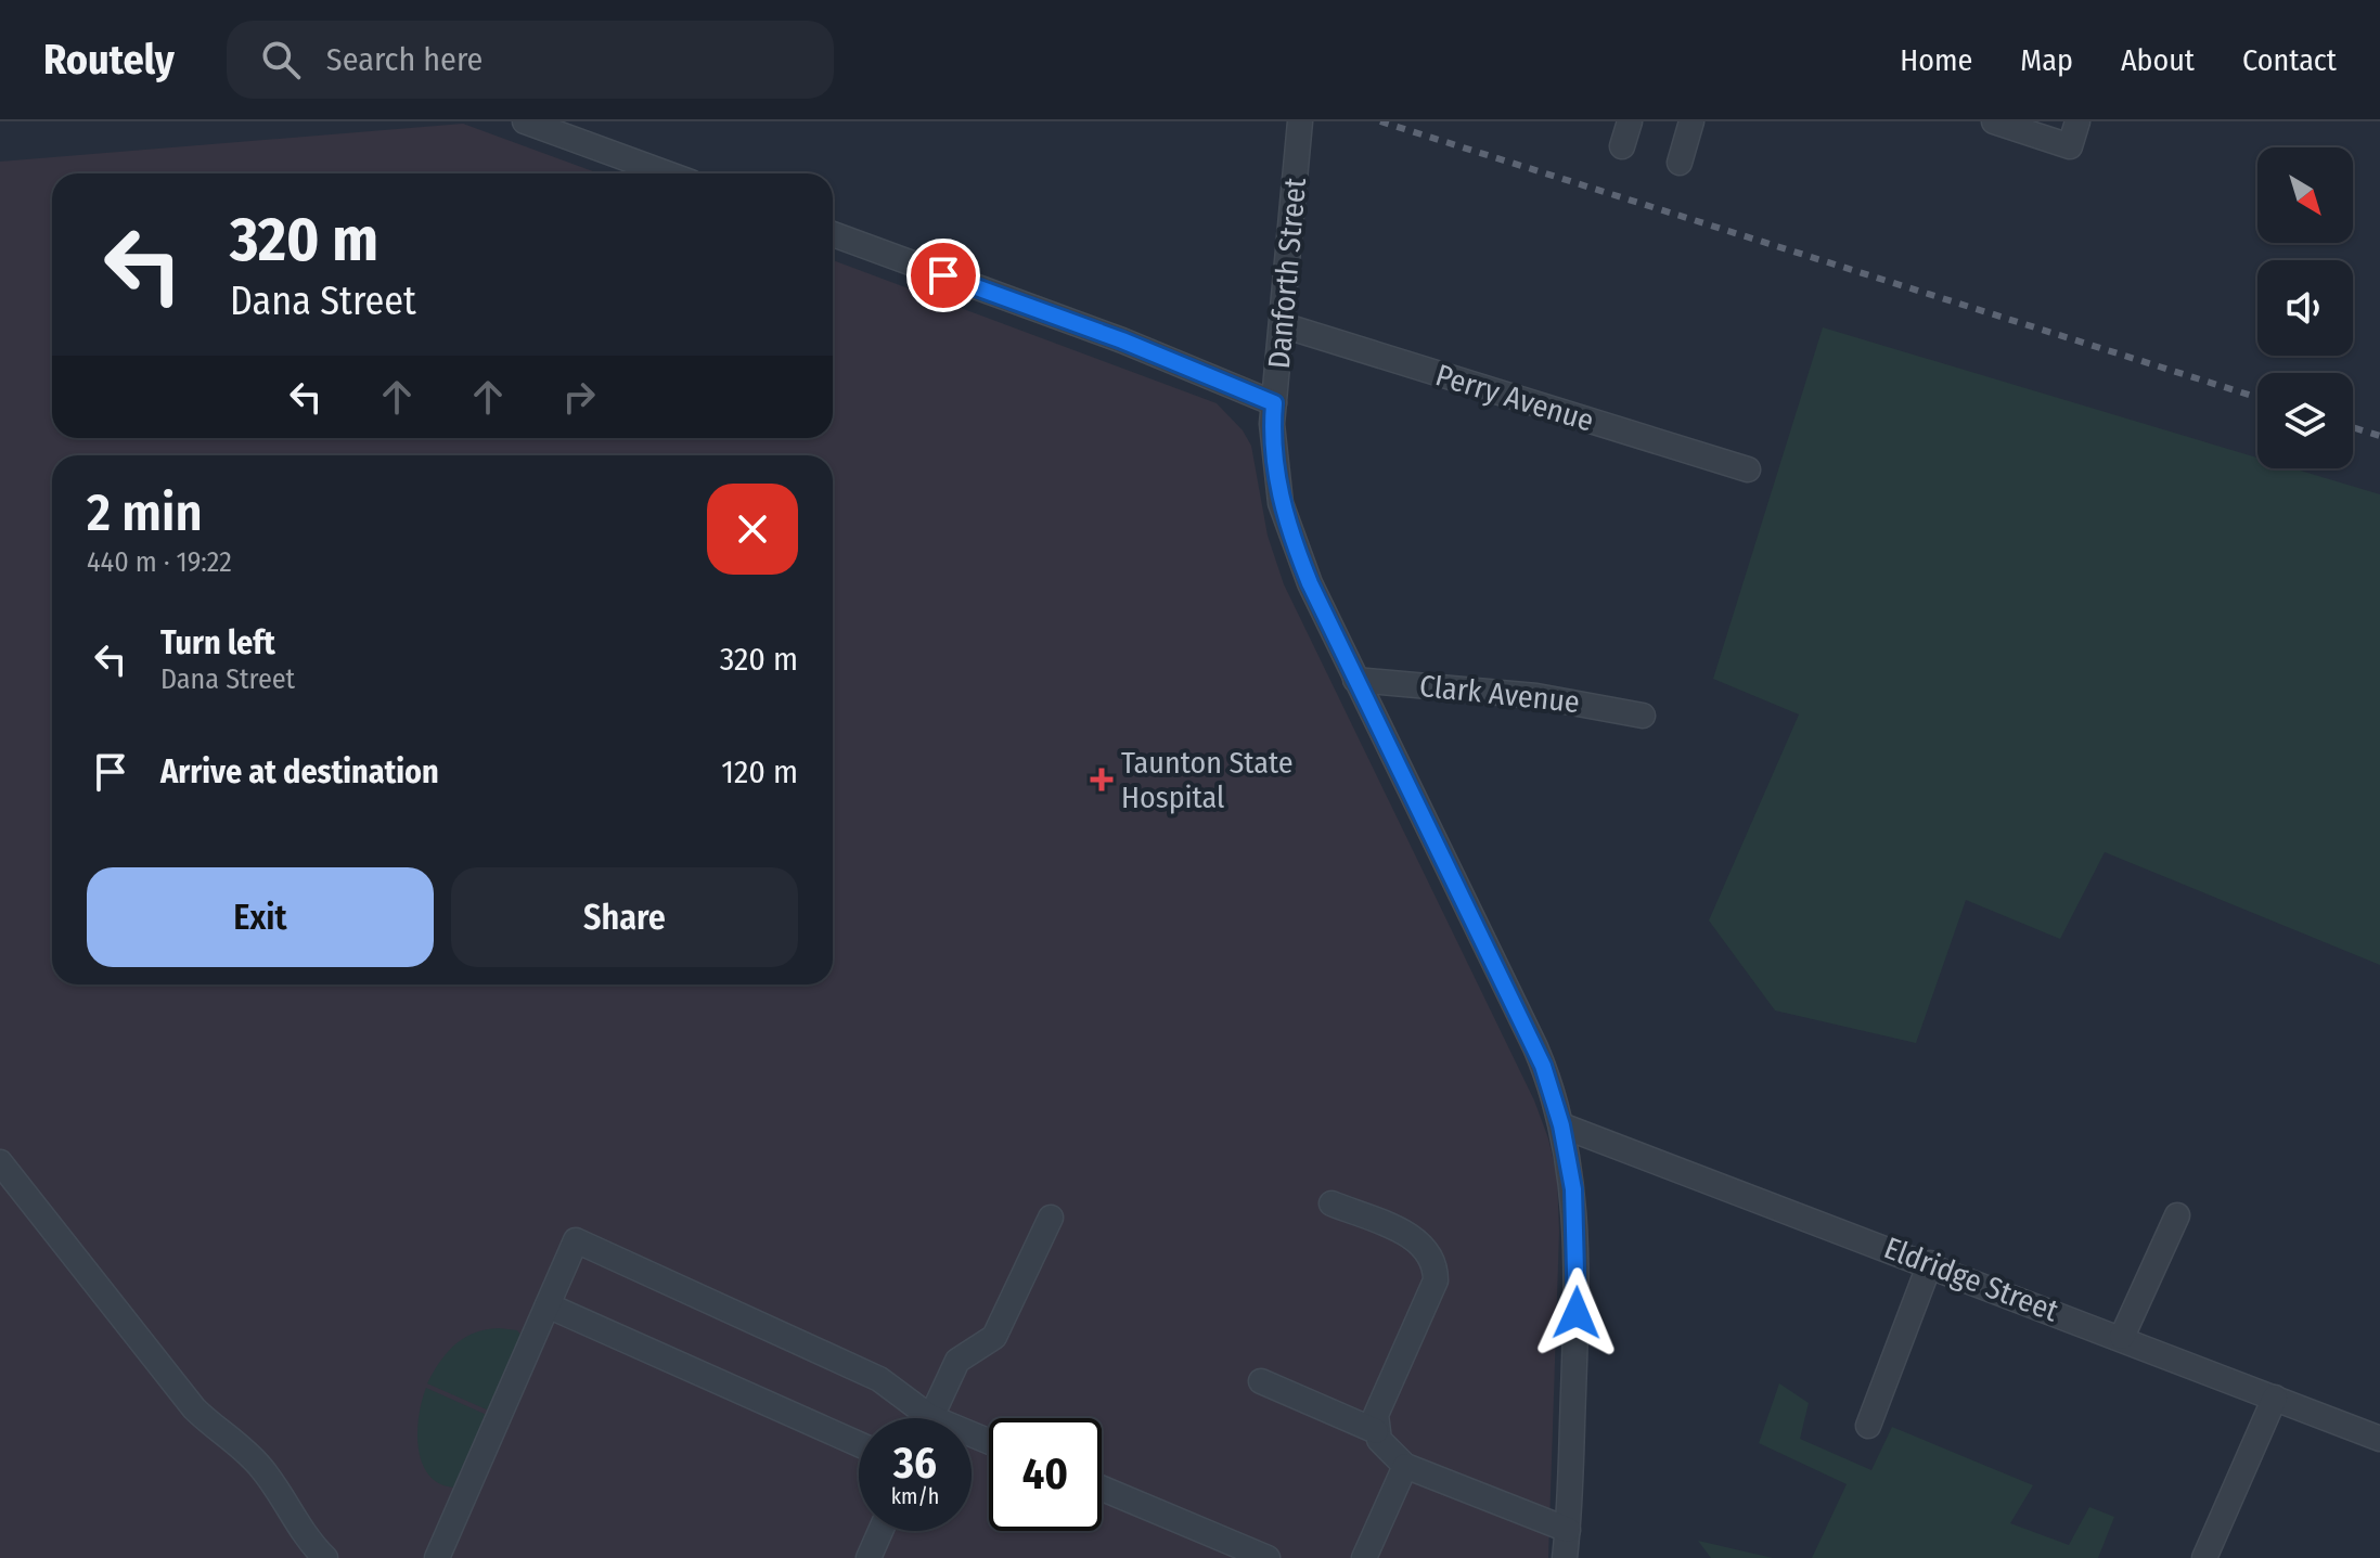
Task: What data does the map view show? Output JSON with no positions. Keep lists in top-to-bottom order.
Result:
{
  "streets": {
    "street": [
      "Danforth Street",
      "Perry Avenue",
      "Clark Avenue",
      "Eldridge Street"
    ]
  },
  "crossings": [
    ["Danforth Street", "Perry Avenue"],
    ["Danforth Street", "Clark Avenue"],
    ["Danforth Street", "Eldridge Street"]
  ],
  "places": {
    "health": ["Taunton State Hospital"]
  },
  "north": "bottom right",
  "page": {
    "header": "Routely",
    "search": "Search here",
    "nav": [
      "Home",
      "Map",
      "About",
      "Contact"
    ],
    "turn": ["320 m", "Dana Street"],
    "heading": ["2 min", "440 m · 19:22"],
    "list": [
      {
        "name": "Turn left",
        "note": "Dana Street",
        "value": "320 m"
      },
      {
        "name": "Arrive at destination",
        "value": "120 m"
      }
    ],
    "buttons": ["Exit", "Share"],
    "speed": "36 km/h",
    "limit": "40"
  }
}
